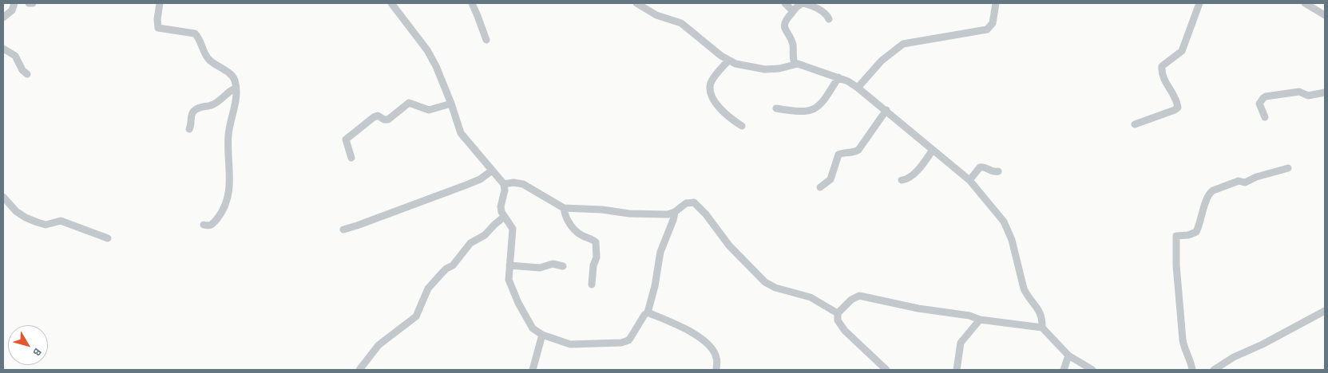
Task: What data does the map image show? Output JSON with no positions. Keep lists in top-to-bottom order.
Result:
{
  "north": "bottom right"
}
